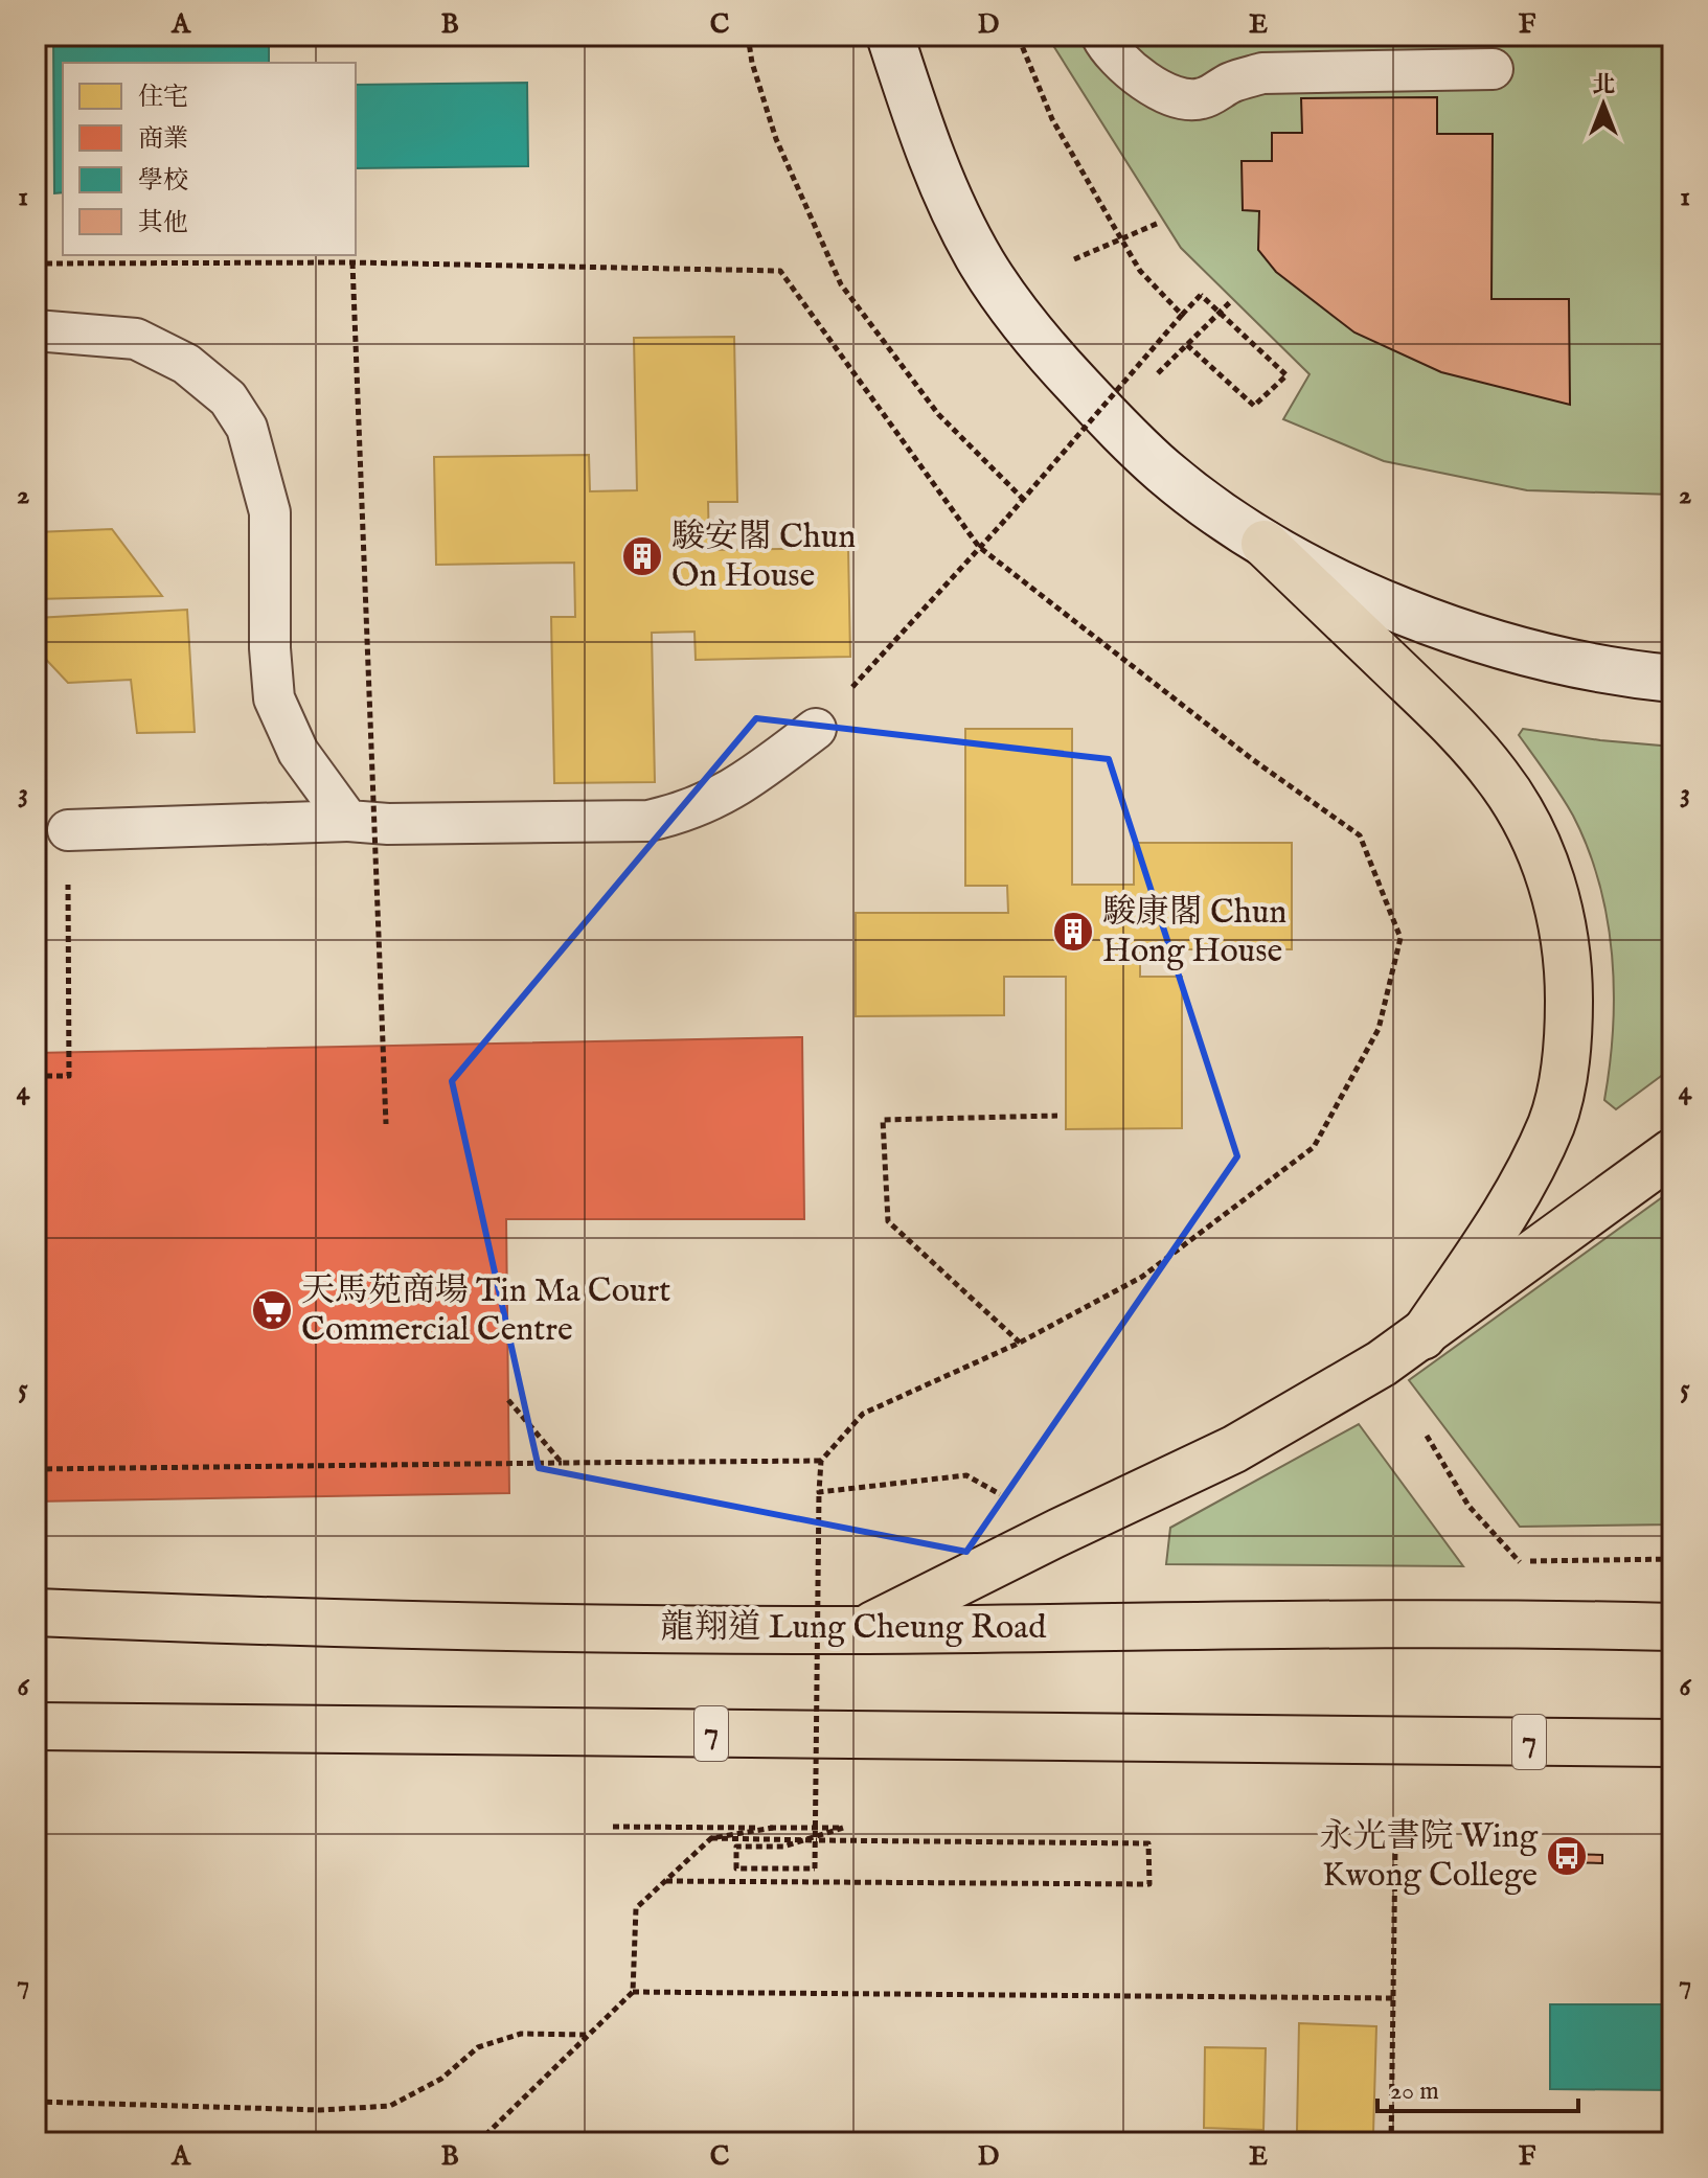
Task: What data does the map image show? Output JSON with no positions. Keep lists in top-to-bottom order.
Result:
{
  "streets": {
    "highway": ["龍翔道 Lung Cheung Road", "7"]
  },
  "places": {
    "building": ["駿安閣 Chun On House", "駿康閣 Chun Hong House"],
    "supermarket": ["天馬苑商場 Tin Ma Court Commercial Centre"],
    "bus stop": ["永光書院 Wing Kwong College"]
  },
  "legend": [
    "住宅",
    "商業",
    "學校",
    "其他"
  ],
  "scale_bar": "20 m",
  "north": "top",
  "grid": {
    "columns": [
      "A",
      "B",
      "C",
      "D",
      "E",
      "F"
    ],
    "rows": [
      "1",
      "2",
      "3",
      "4",
      "5",
      "6",
      "7"
    ]
  }
}
